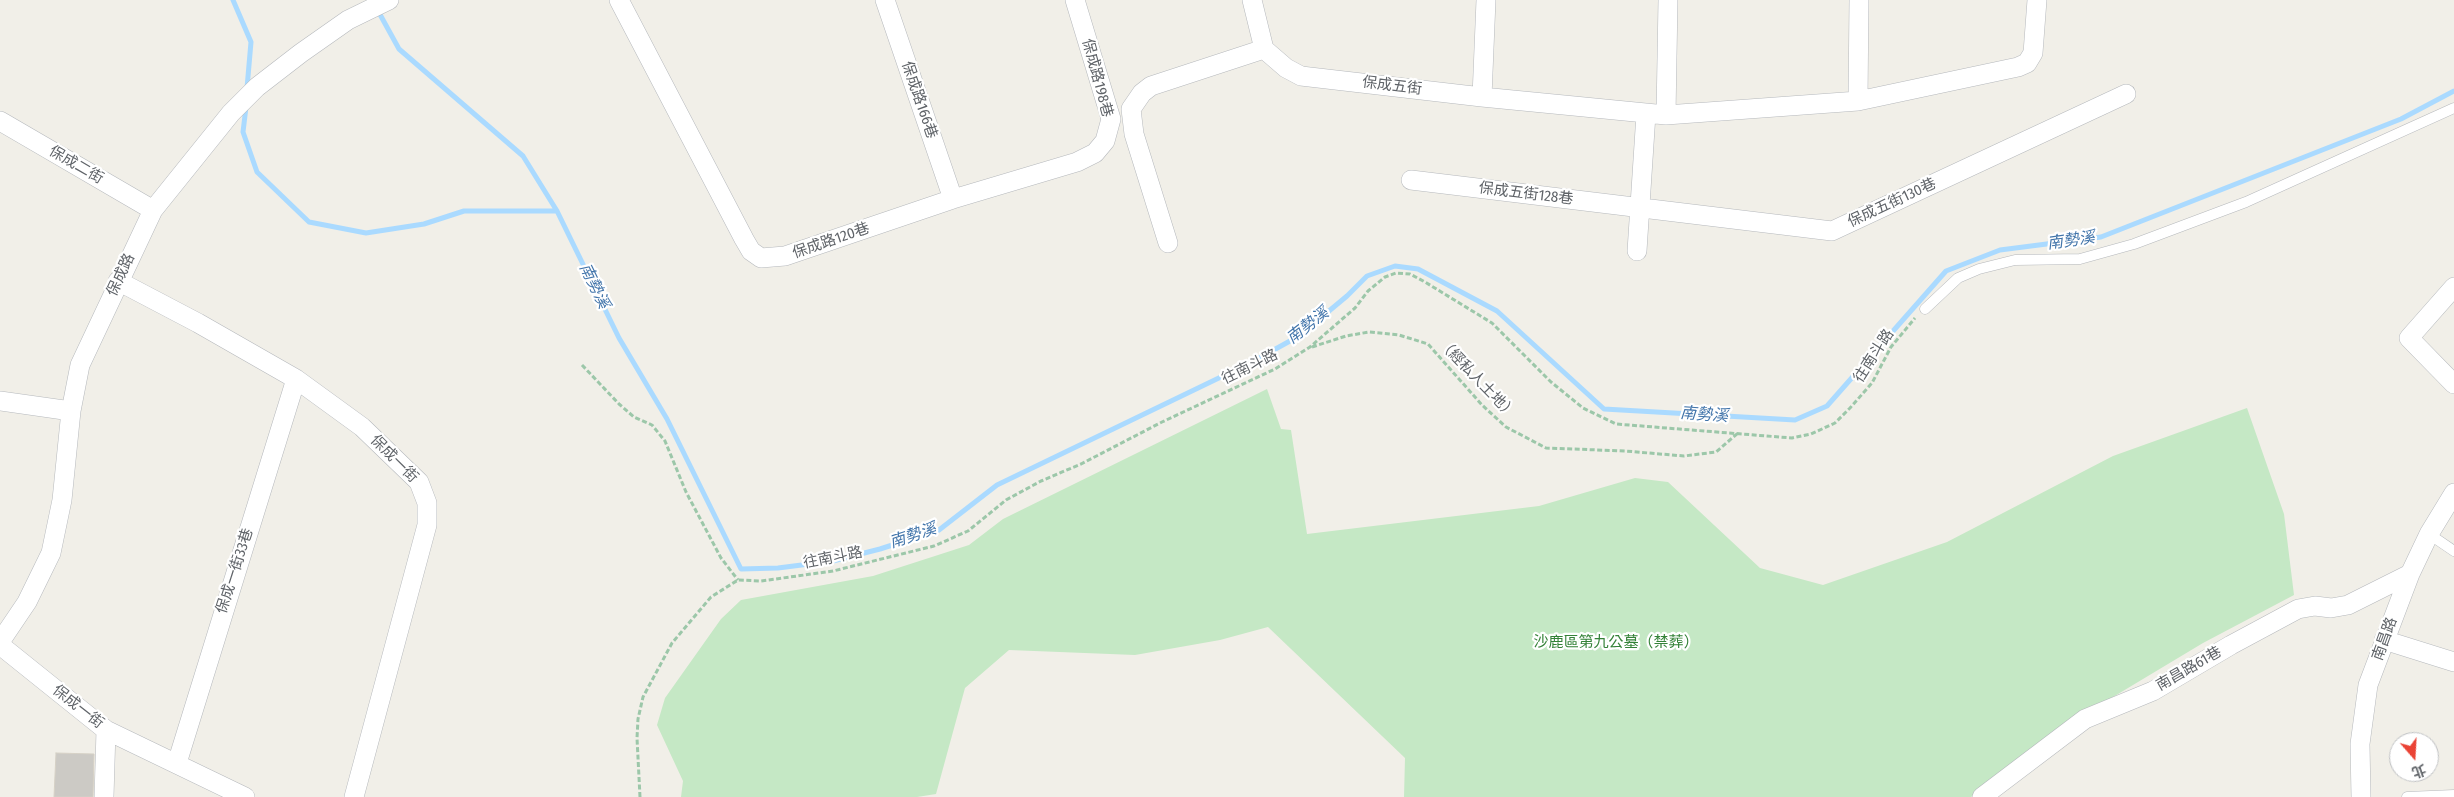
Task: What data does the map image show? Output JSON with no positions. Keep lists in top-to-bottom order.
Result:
{
  "streets": {
    "street": [
      "保成路198巷",
      "保成五街",
      "保成路166巷",
      "保成二街",
      "保成五街128巷",
      "保成五街130巷",
      "保成路120巷",
      "保成路",
      "保成一街",
      "保成一街33巷",
      "南昌路",
      "南昌路61巷"
    ],
    "path": ["往南斗路", "（經私人土地）"]
  },
  "crossings": [
    ["保成路198巷", "保成路120巷"],
    ["保成路166巷", "保成路120巷"],
    ["保成二街", "保成路"],
    ["保成五街128巷", "保成五街130巷"],
    ["保成路", "保成一街"],
    ["往南斗路", "（經私人土地）"],
    ["保成一街", "保成一街33巷"],
    ["南昌路", "南昌路61巷"]
  ],
  "water": ["南勢溪"],
  "parks": ["沙鹿區第九公墓（禁葬）"],
  "north": "bottom"
}
